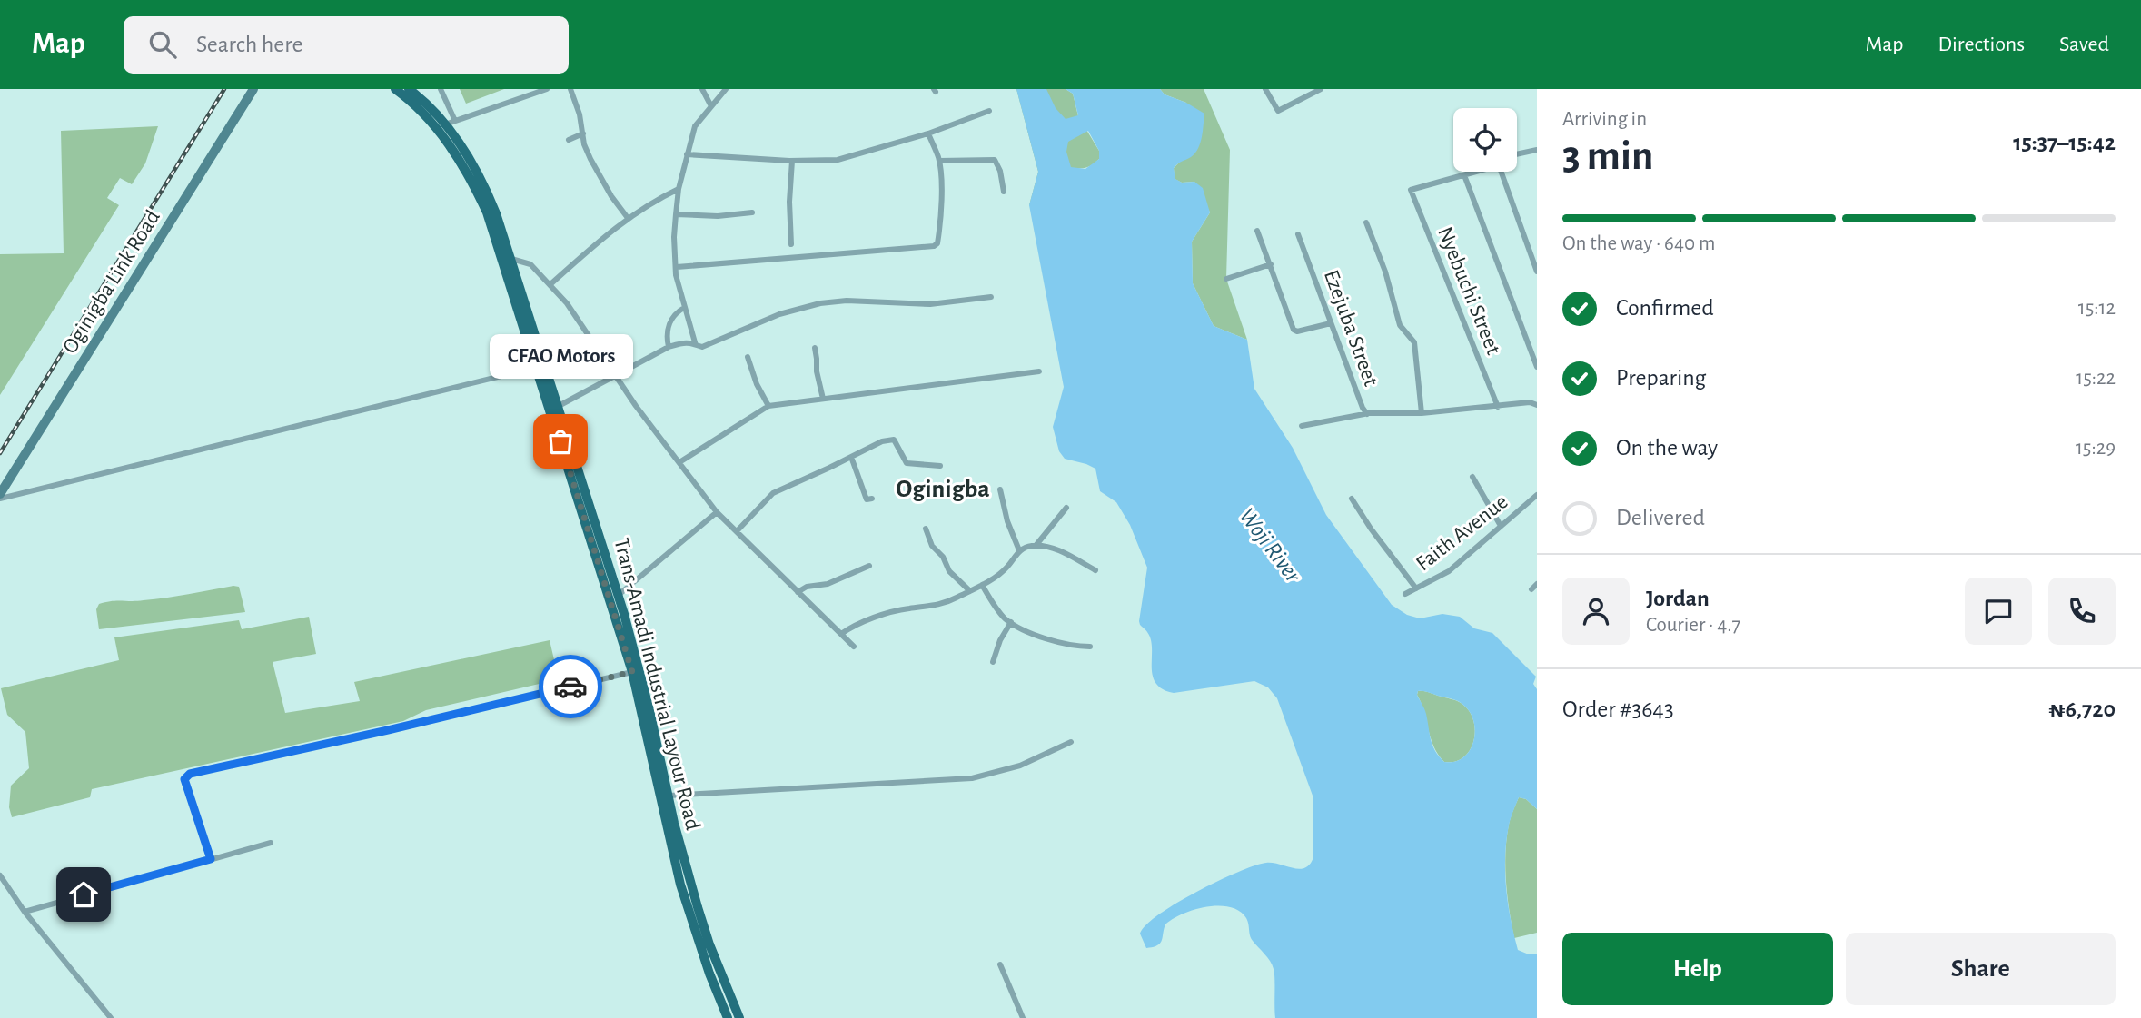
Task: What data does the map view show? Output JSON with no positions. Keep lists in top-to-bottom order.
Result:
{
  "streets": {
    "main road": ["Trans-Amadi Industrial Layour Road"],
    "street": [
      "Oginigba Link Road",
      "Nyebuchi Street",
      "Ezejuba Street",
      "Faith Avenue"
    ]
  },
  "crossings": [
    ["Nyebuchi Street", "Ezejuba Street"]
  ],
  "districts": ["Oginigba"],
  "water": ["Woji River"],
  "places": ["CFAO Motors"],
  "page": {
    "header": "Map",
    "search": "Search here",
    "nav": ["Map", "Directions", "Saved"],
    "heading": ["3 min", "Arriving in", "15:37–15:42"],
    "panel": [
      "Jordan",
      "Courier · 4.7",
      "Order #3643",
      "₦6,720"
    ],
    "bar": "On the way · 640 m",
    "list": [
      ["Confirmed", "15:12"],
      ["Preparing", "15:22"],
      ["On the way", "15:29"],
      "Delivered"
    ],
    "bubble": "CFAO Motors",
    "buttons": ["Help", "Share"]
  }
}
